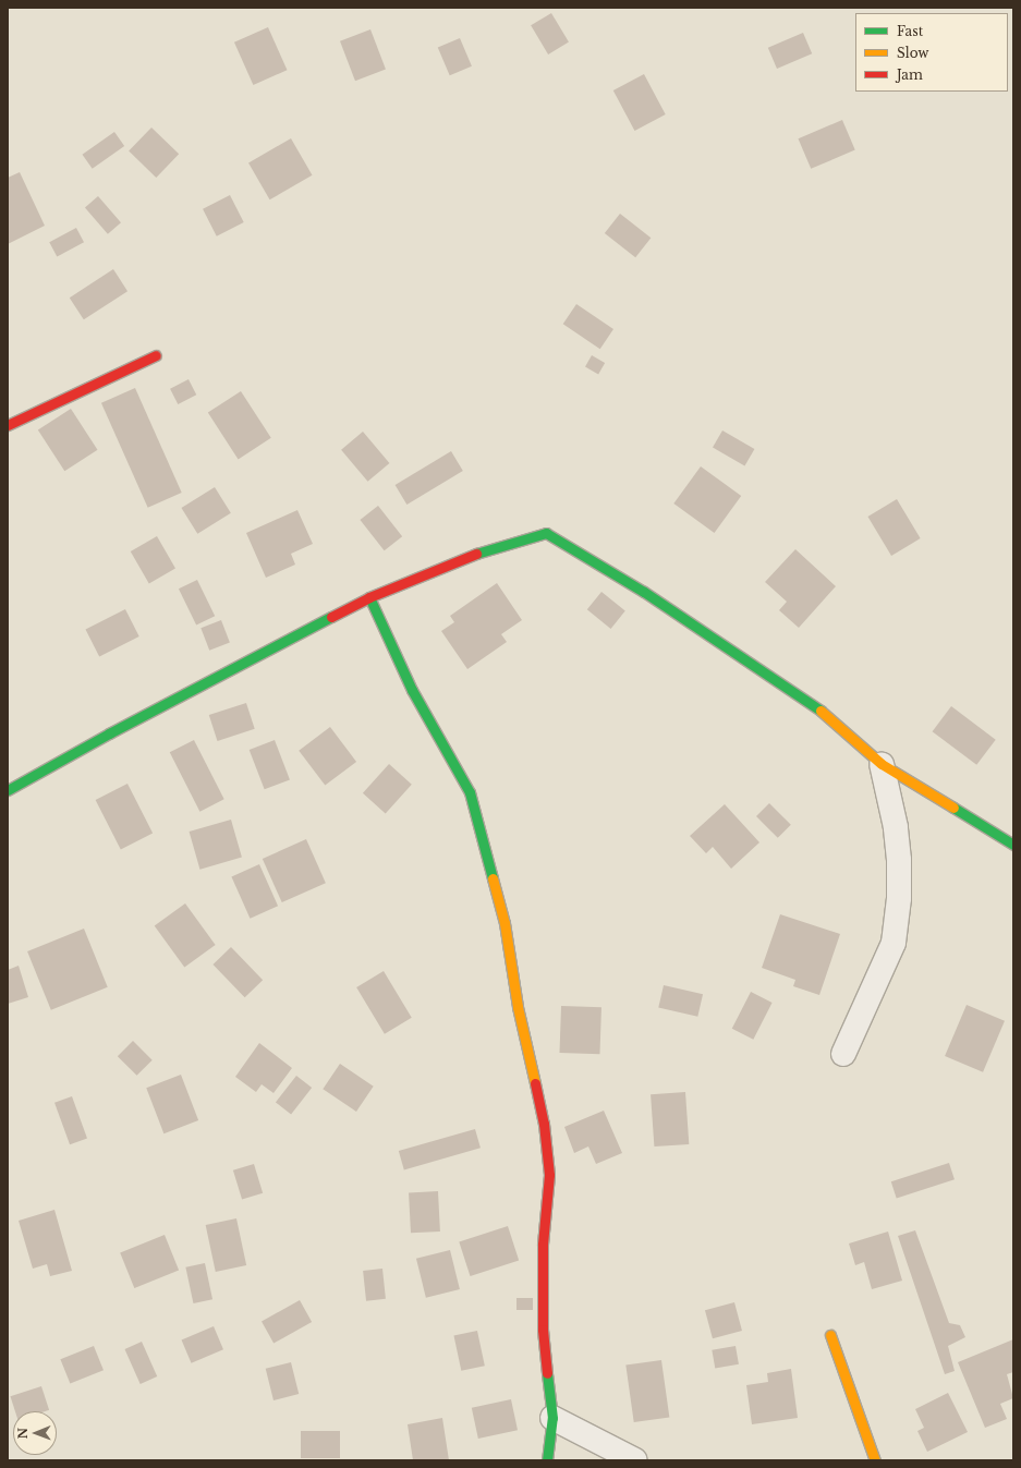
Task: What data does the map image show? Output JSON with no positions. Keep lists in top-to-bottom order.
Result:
{
  "legend": ["Fast", "Slow", "Jam"],
  "north": "left"
}
